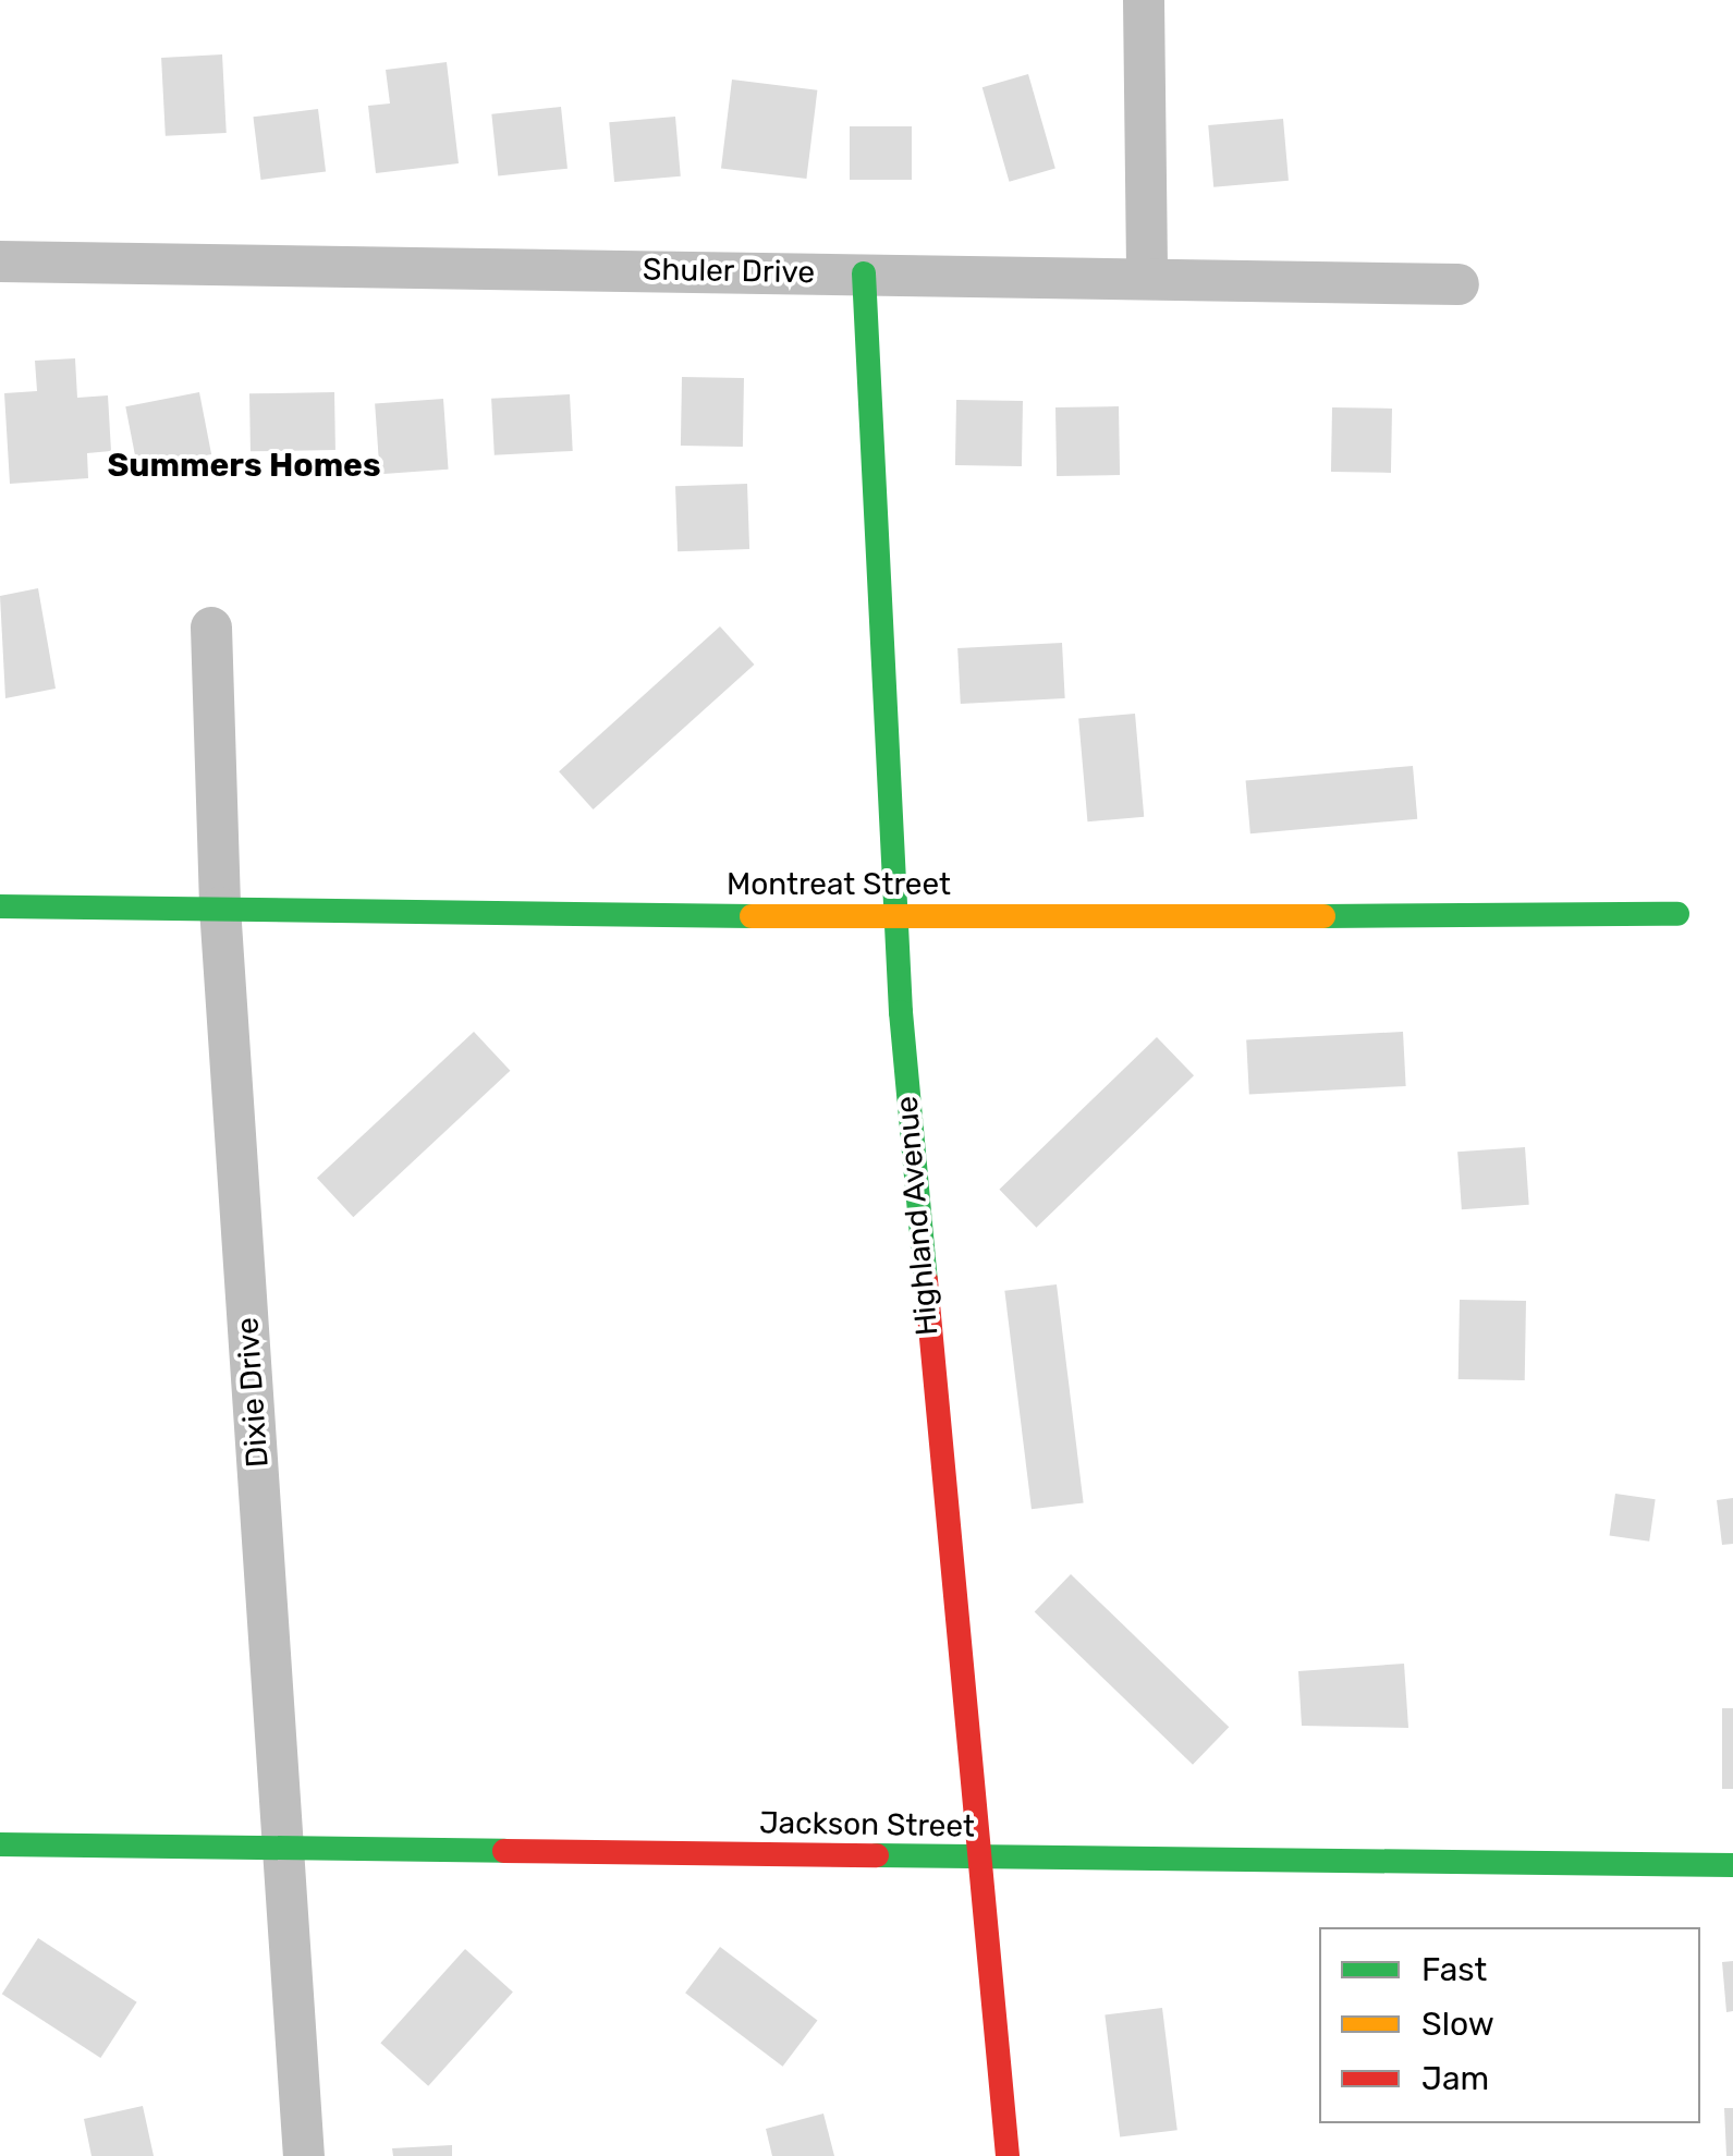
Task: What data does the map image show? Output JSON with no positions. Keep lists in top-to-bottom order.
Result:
{
  "streets": {
    "street": [
      "Shuler Drive",
      "Montreat Street",
      "Highland Avenue",
      "Dixie Drive",
      "Jackson Street"
    ]
  },
  "crossings": [
    ["Shuler Drive", "Highland Avenue"],
    ["Montreat Street", "Highland Avenue"],
    ["Montreat Street", "Dixie Drive"],
    ["Highland Avenue", "Jackson Street"],
    ["Dixie Drive", "Jackson Street"]
  ],
  "districts": ["Summers Homes"],
  "legend": ["Fast", "Slow", "Jam"]
}
